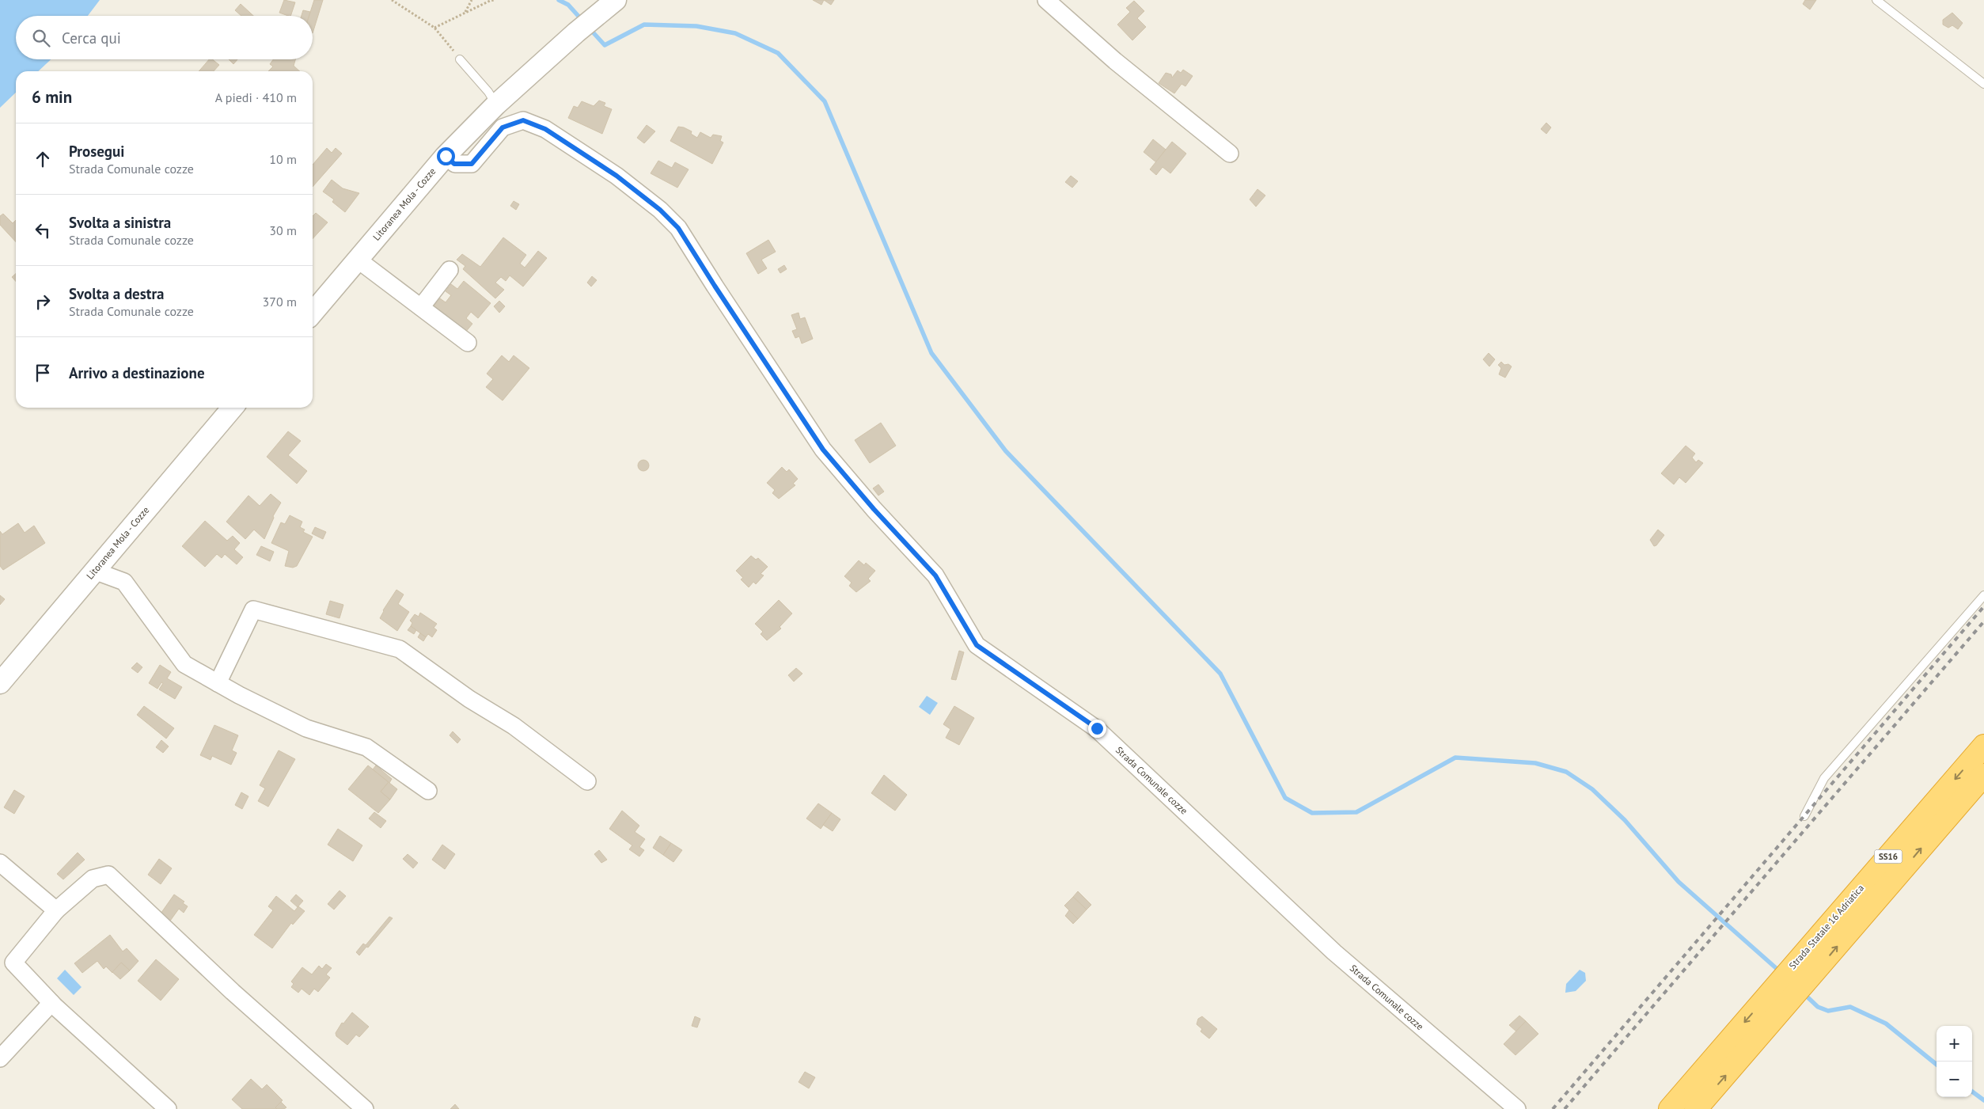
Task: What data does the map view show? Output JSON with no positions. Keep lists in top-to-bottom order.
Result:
{
  "streets": {
    "highway": ["SS16", "Strada Statale 16 Adriatica"],
    "street": ["Litoranea Mola - Cozze", "Strada Comunale cozze"]
  },
  "crossings": [
    ["Litoranea Mola - Cozze", "Strada Comunale cozze"]
  ],
  "page": {
    "search": "Cerca qui",
    "heading": ["6 min", "A piedi · 410 m"],
    "list": [
      ["Prosegui", "Strada Comunale cozze", "10 m"],
      ["Svolta a sinistra", "Strada Comunale cozze", "30 m"],
      ["Svolta a destra", "Strada Comunale cozze", "370 m"],
      "Arrivo a destinazione"
    ],
    "map_buttons": ["+", "−"]
  }
}
